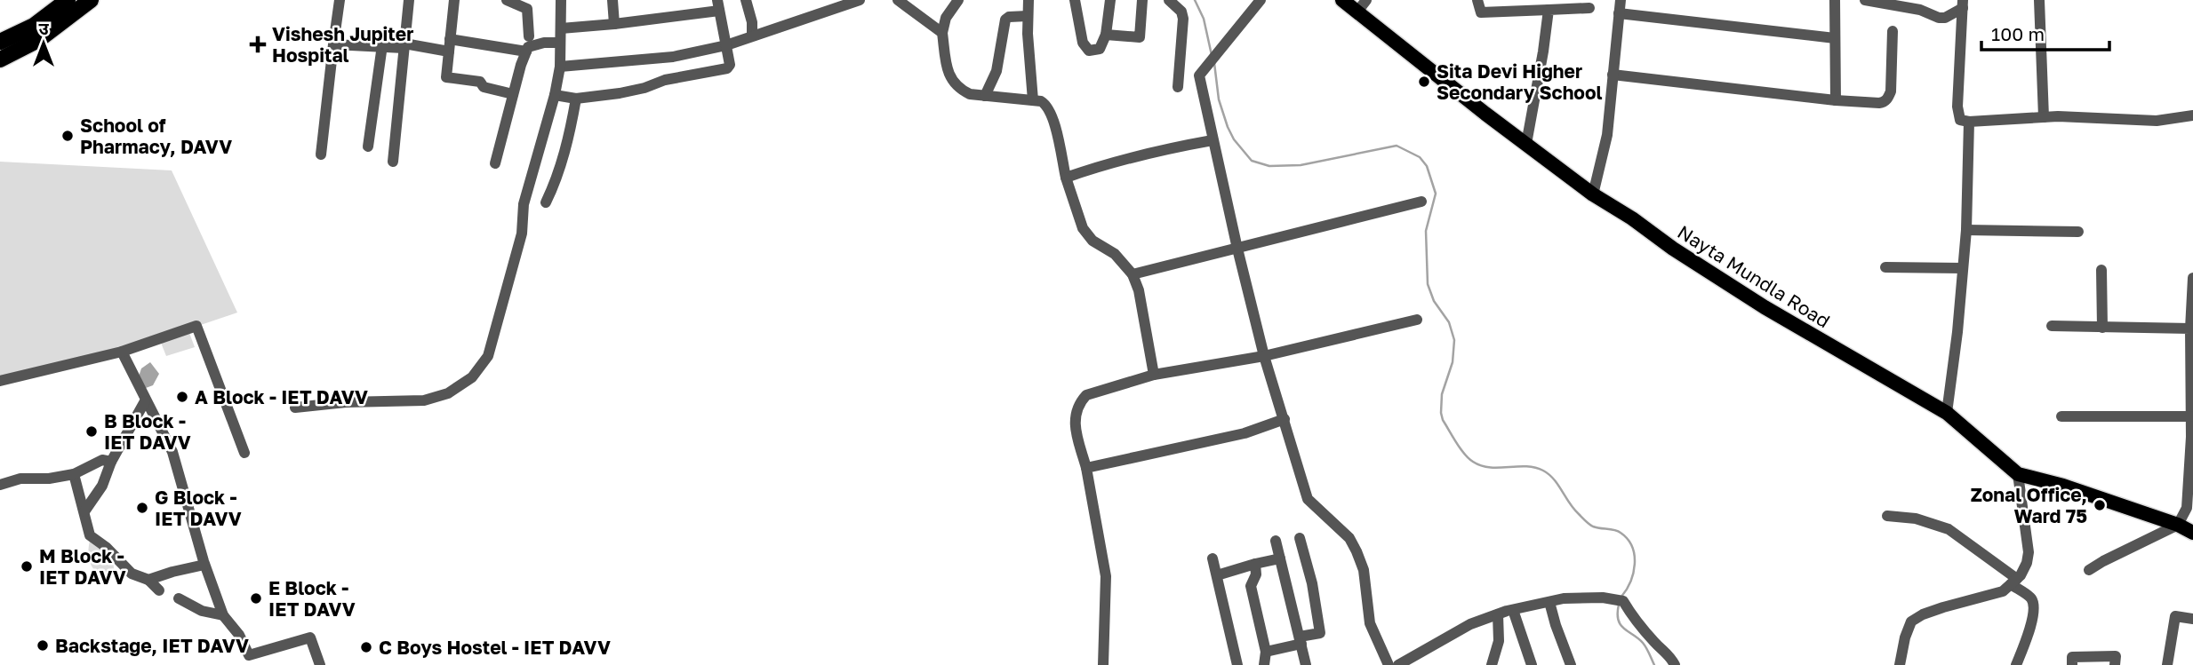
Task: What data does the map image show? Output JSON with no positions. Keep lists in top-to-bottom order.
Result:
{
  "streets": {
    "main road": ["Nayta Mundla Road"]
  },
  "places": {
    "health": ["Vishesh Jupiter Hospital"],
    "other": [
      "Sita Devi Higher Secondary School",
      "School of Pharmacy, DAVV",
      "A Block - IET DAVV",
      "B Block - IET DAVV",
      "Zonal Office, Ward 75",
      "G Block - IET DAVV",
      "M Block - IET DAVV",
      "E Block - IET DAVV",
      "Backstage, IET DAVV",
      "C Boys Hostel - IET DAVV"
    ]
  },
  "scale_bar": "100 m",
  "north": "top"
}
